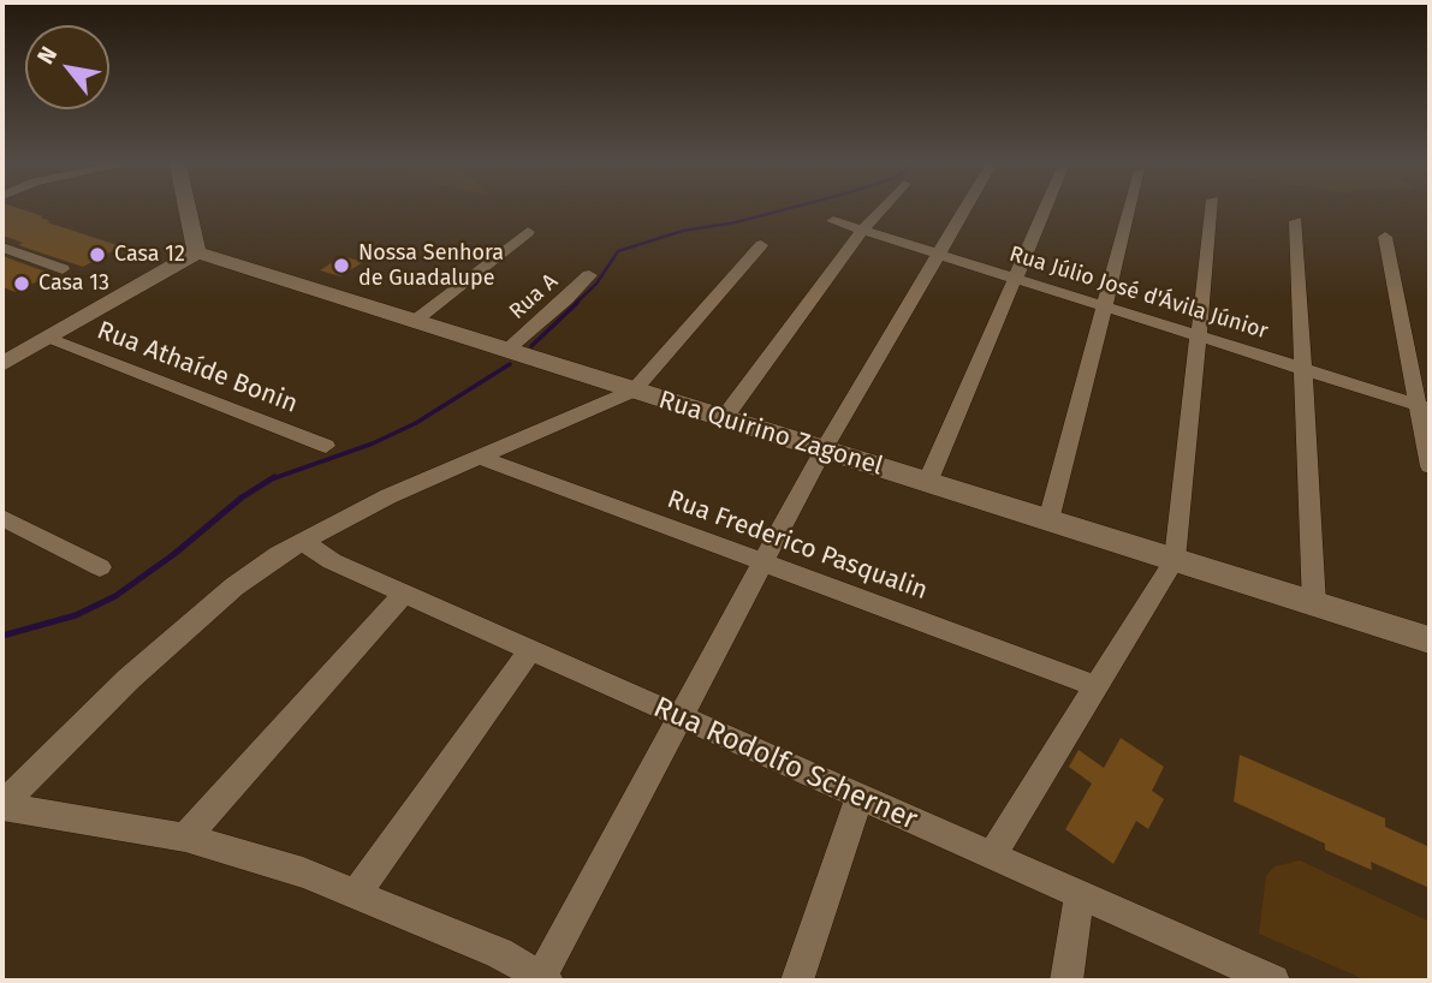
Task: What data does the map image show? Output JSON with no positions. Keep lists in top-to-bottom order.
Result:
{
  "streets": {
    "street": [
      "Rua Júlio José d'Ávila Júnior",
      "Rua A",
      "Rua Athaíde Bonin",
      "Rua Quirino Zagonel",
      "Rua Frederico Pasqualin",
      "Rua Rodolfo Scherner"
    ]
  },
  "crossings": [
    ["Rua A", "Rua Quirino Zagonel"]
  ],
  "places": ["Casa 12", "Nossa Senhora de Guadalupe", "Casa 13"],
  "north": "top left"
}
